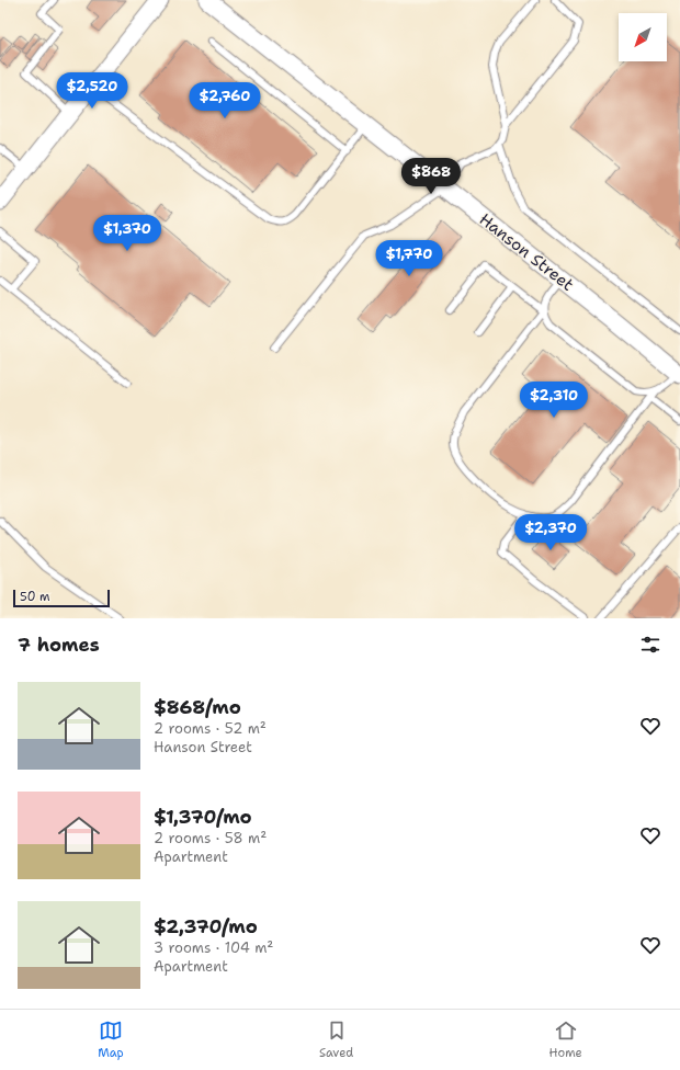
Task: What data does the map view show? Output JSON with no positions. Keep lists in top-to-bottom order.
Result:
{
  "streets": {
    "street": ["Hanson Street"]
  },
  "scale_bar": "50 m",
  "north": "bottom left",
  "page": {
    "price": [
      "$2,520",
      "$2,760",
      "$868",
      "$1,370",
      "$1,770",
      "$2,310",
      "$2,370"
    ],
    "scale": "50 m",
    "heading": "7 homes",
    "list": [
      {
        "name": "$868/mo",
        "note": "2 rooms · 52 m² · Hanson Street"
      },
      {
        "name": "$1,370/mo",
        "note": "2 rooms · 58 m² · Apartment"
      },
      {
        "name": "$2,370/mo",
        "note": "3 rooms · 104 m² · Apartment"
      }
    ],
    "tabs": ["Map", "Saved", "Home"]
  }
}
